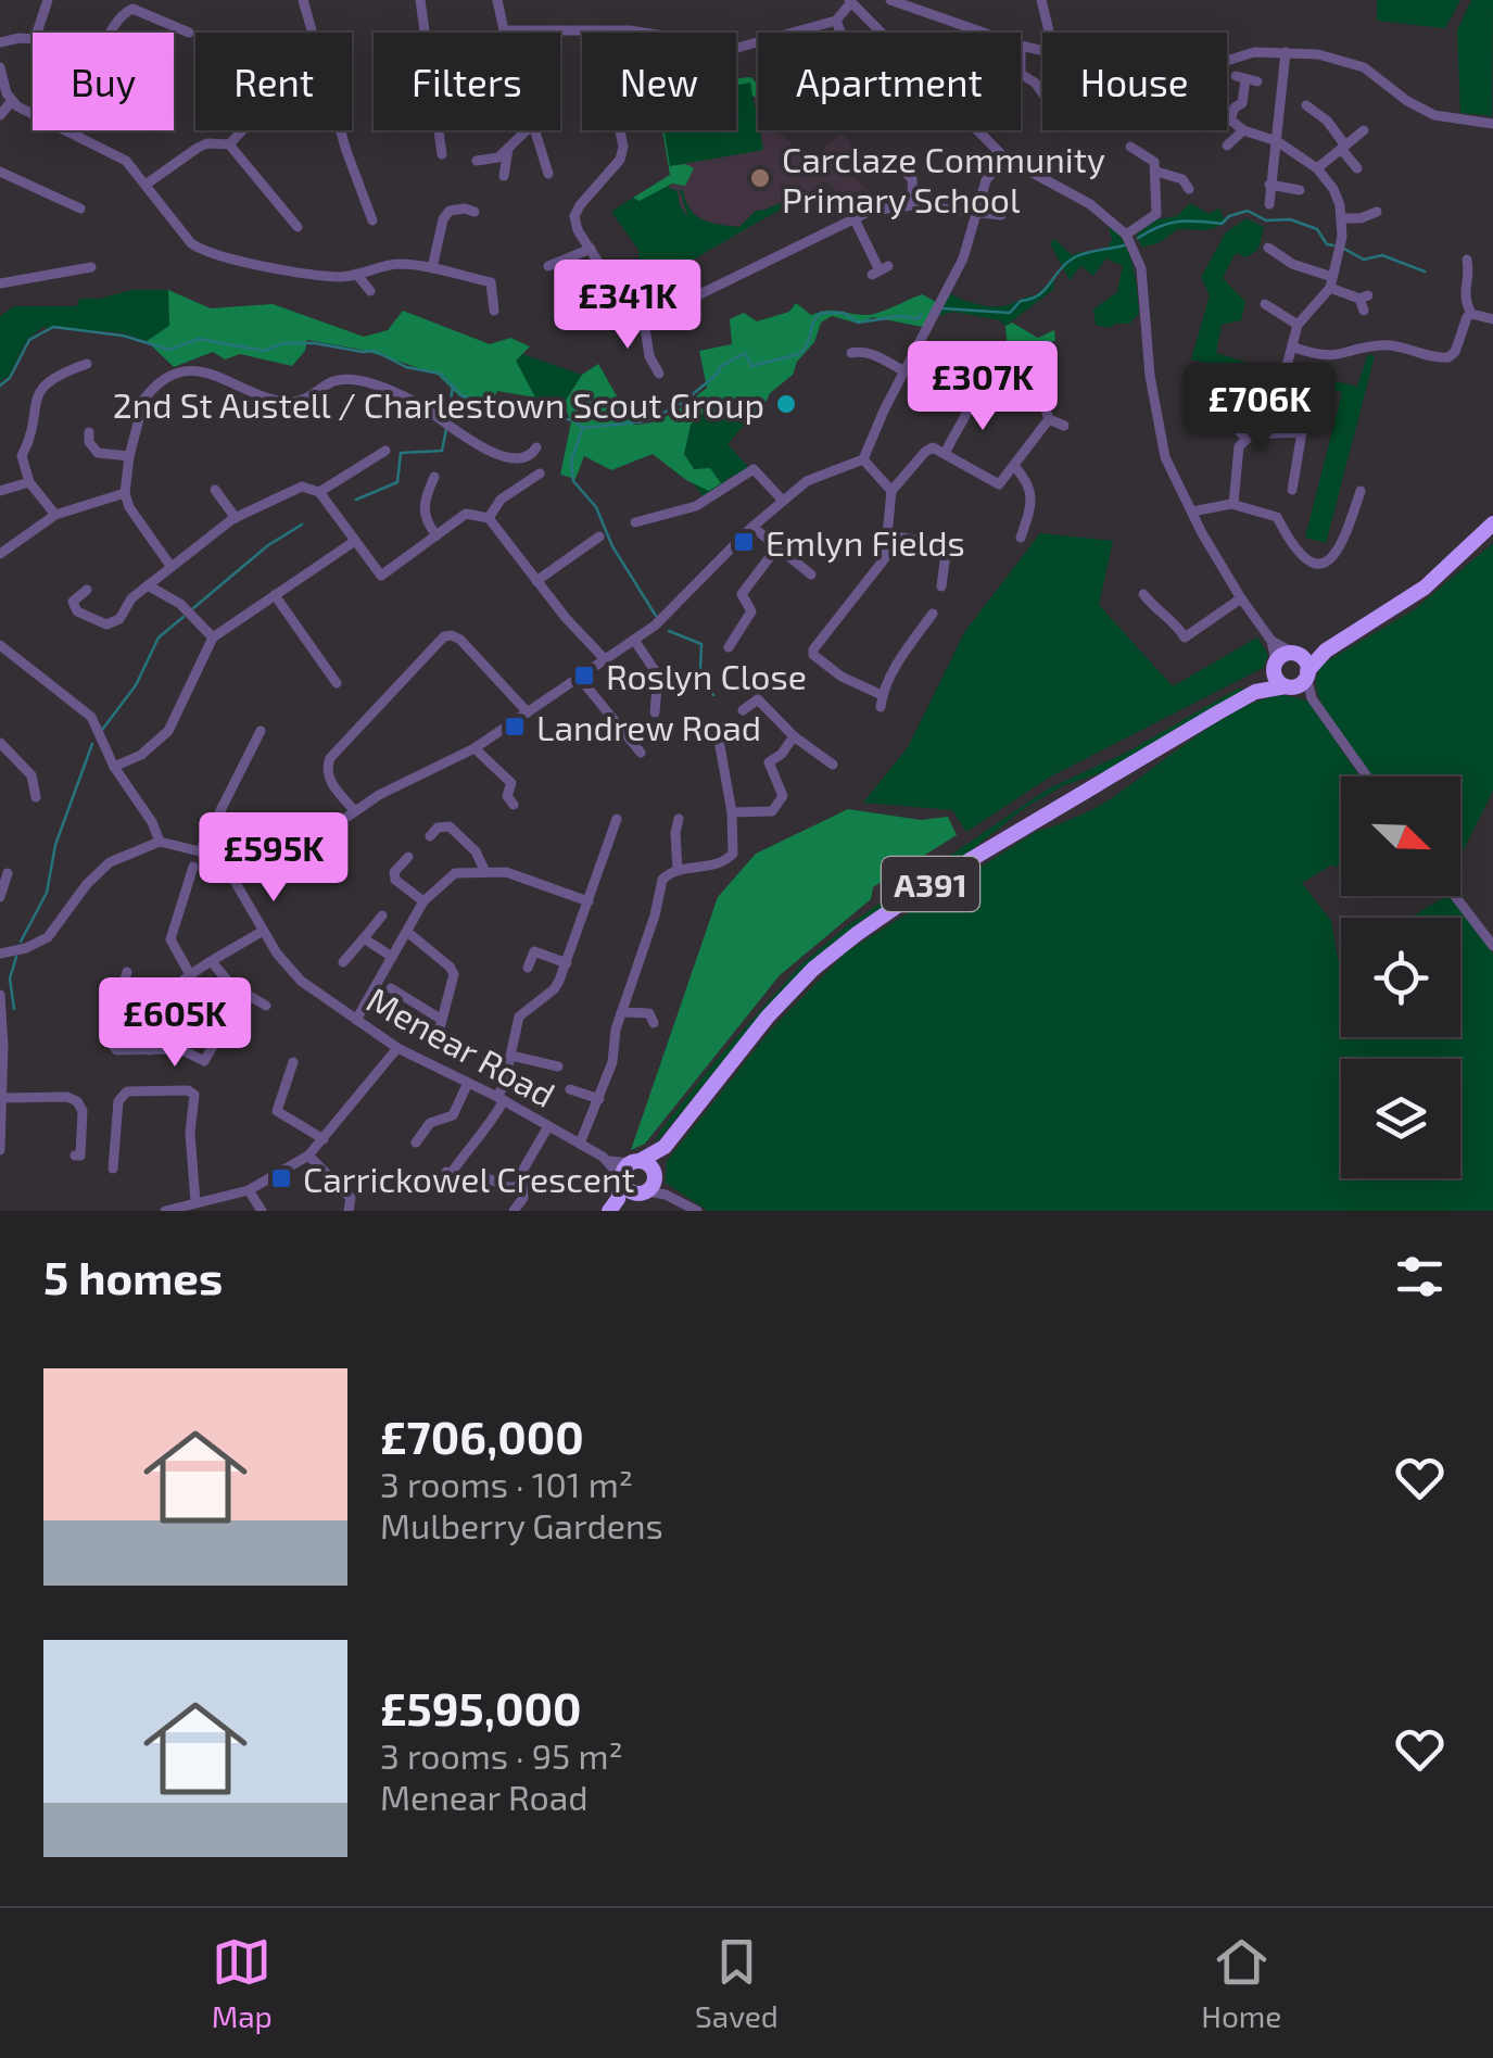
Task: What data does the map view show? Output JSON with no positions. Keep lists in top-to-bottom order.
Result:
{
  "streets": {
    "highway": ["A391"],
    "street": ["Menear Road"]
  },
  "crossings": [
    ["A391", "Menear Road"]
  ],
  "places": {
    "other": ["Carclaze Community Primary School", "2nd St Austell / Charlestown Scout Group"],
    "transit": [
      "Emlyn Fields",
      "Roslyn Close",
      "Landrew Road",
      "Carrickowel Crescent"
    ]
  },
  "north": "bottom right",
  "page": {
    "chip": [
      "Buy",
      "Rent",
      "Filters",
      "New",
      "Apartment",
      "House"
    ],
    "price": [
      "£341K",
      "£307K",
      "£706K",
      "£595K",
      "£605K"
    ],
    "heading": "5 homes",
    "list": [
      {
        "name": "£706,000",
        "note": "3 rooms · 101 m² · Mulberry Gardens"
      },
      {
        "name": "£595,000",
        "note": "3 rooms · 95 m² · Menear Road"
      }
    ],
    "tabs": ["Map", "Saved", "Home"]
  }
}
